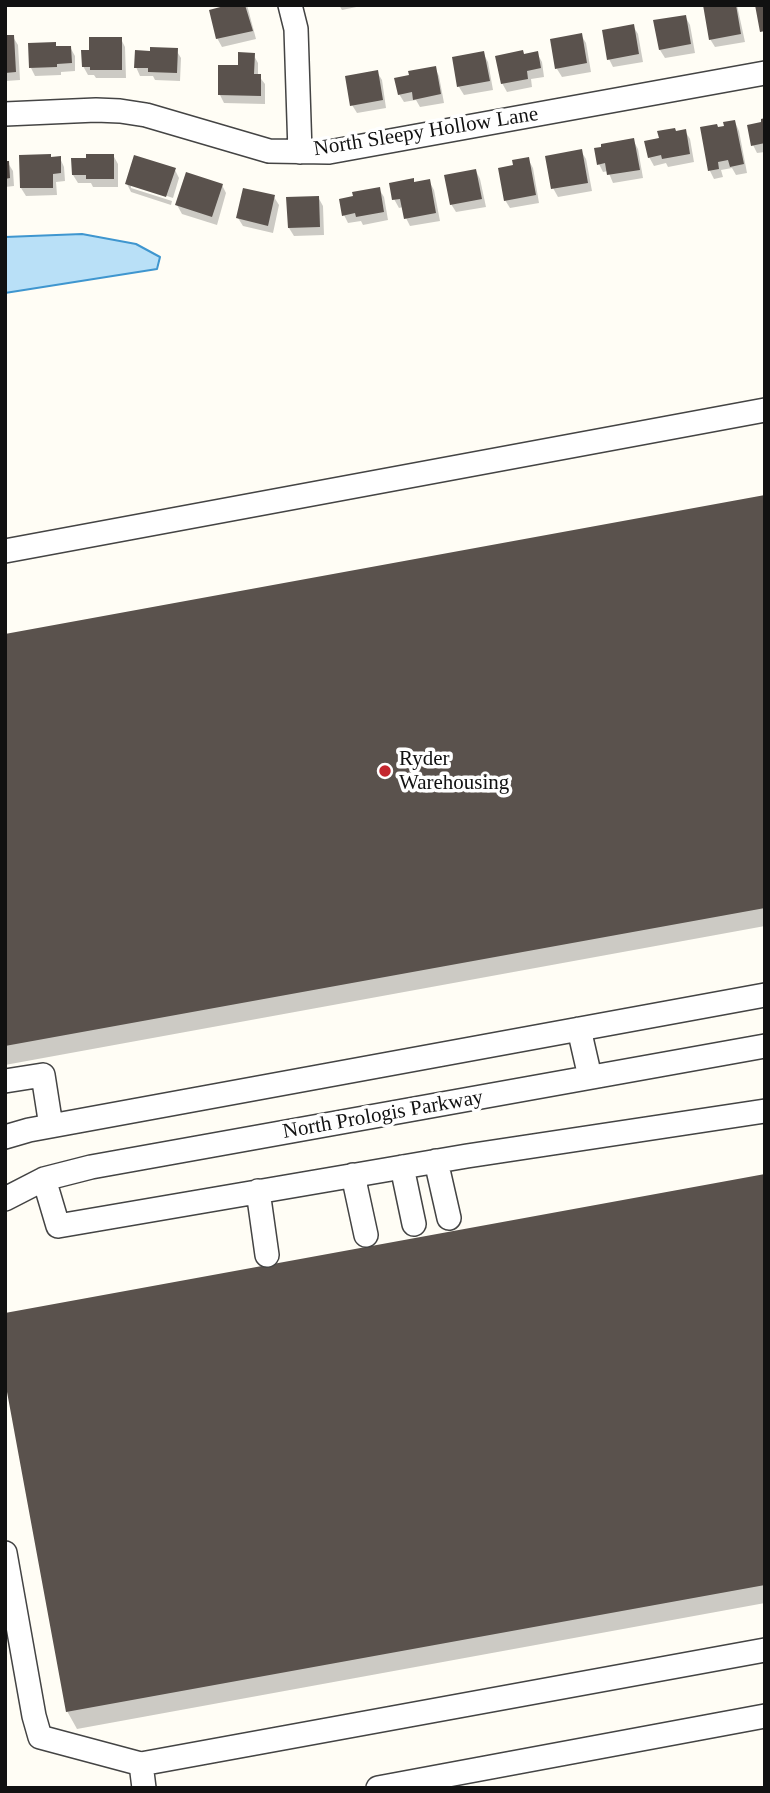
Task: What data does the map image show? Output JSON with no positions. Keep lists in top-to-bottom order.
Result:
{
  "streets": {
    "street": ["North Sleepy Hollow Lane", "North Prologis Parkway"]
  },
  "places": ["Ryder Warehousing"]
}
